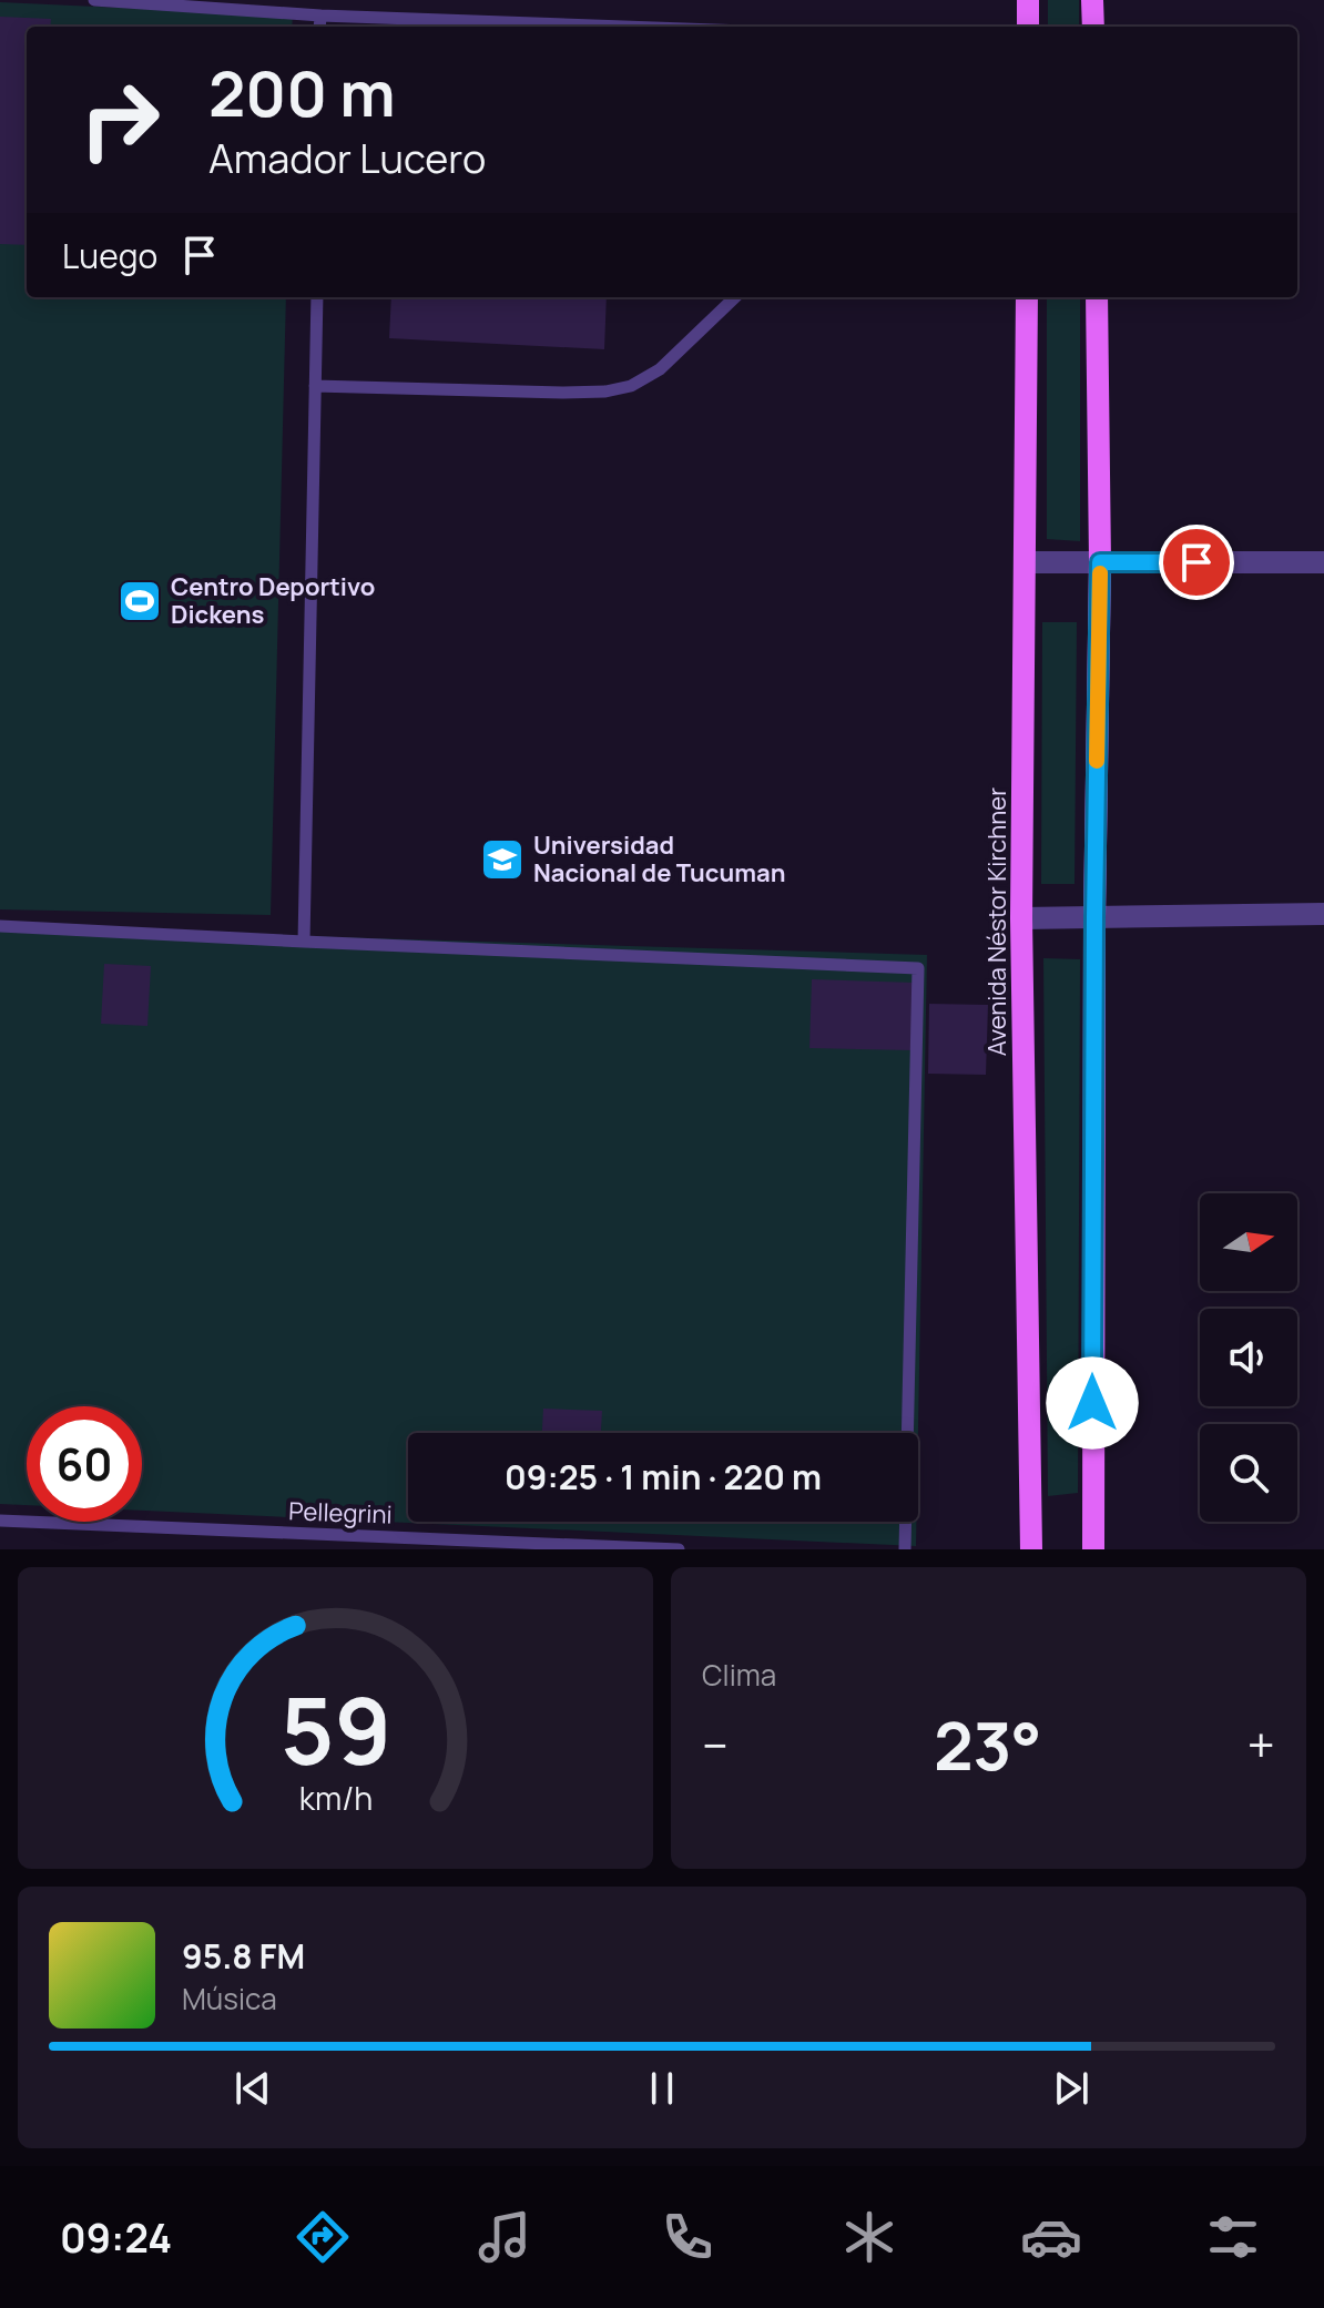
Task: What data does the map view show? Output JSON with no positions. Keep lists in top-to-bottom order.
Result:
{
  "streets": {
    "main road": ["Avenida Néstor Kirchner"],
    "lane": ["Pellegrini"]
  },
  "places": {
    "sports": ["Centro Deportivo Dickens"],
    "school or university": ["Universidad Nacional de Tucuman"]
  },
  "north": "right",
  "page": {
    "turn": ["200 m", "Amador Lucero"],
    "then": "Luego",
    "limit": "60",
    "trip": "09:25 · 1 min · 220 m",
    "tile": "Clima",
    "heat": ["−", "23°", "+"],
    "song": ["95.8 FM", "Música"],
    "tabs": "09:24",
    "gauge": ["59", "km/h"]
  }
}
